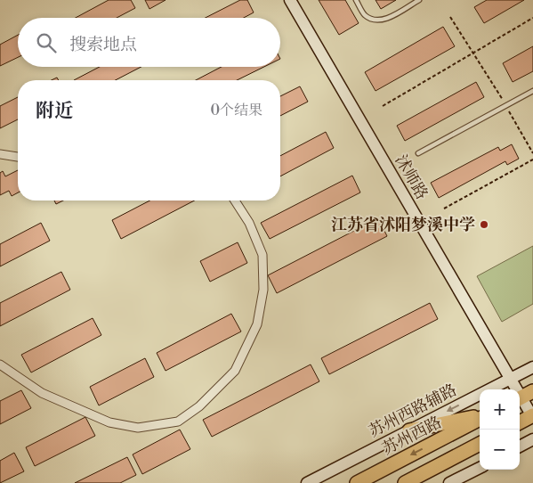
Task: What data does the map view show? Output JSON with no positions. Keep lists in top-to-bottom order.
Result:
{
  "streets": {
    "main road": ["苏州西路"],
    "street": ["沭师路", "苏州西路辅路"]
  },
  "crossings": [
    ["沭师路", "苏州西路辅路"]
  ],
  "places": ["江苏省沭阳梦溪中学"],
  "page": {
    "search": "搜索地点",
    "heading": ["附近", "0个结果"],
    "map_buttons": ["+", "−"]
  }
}
